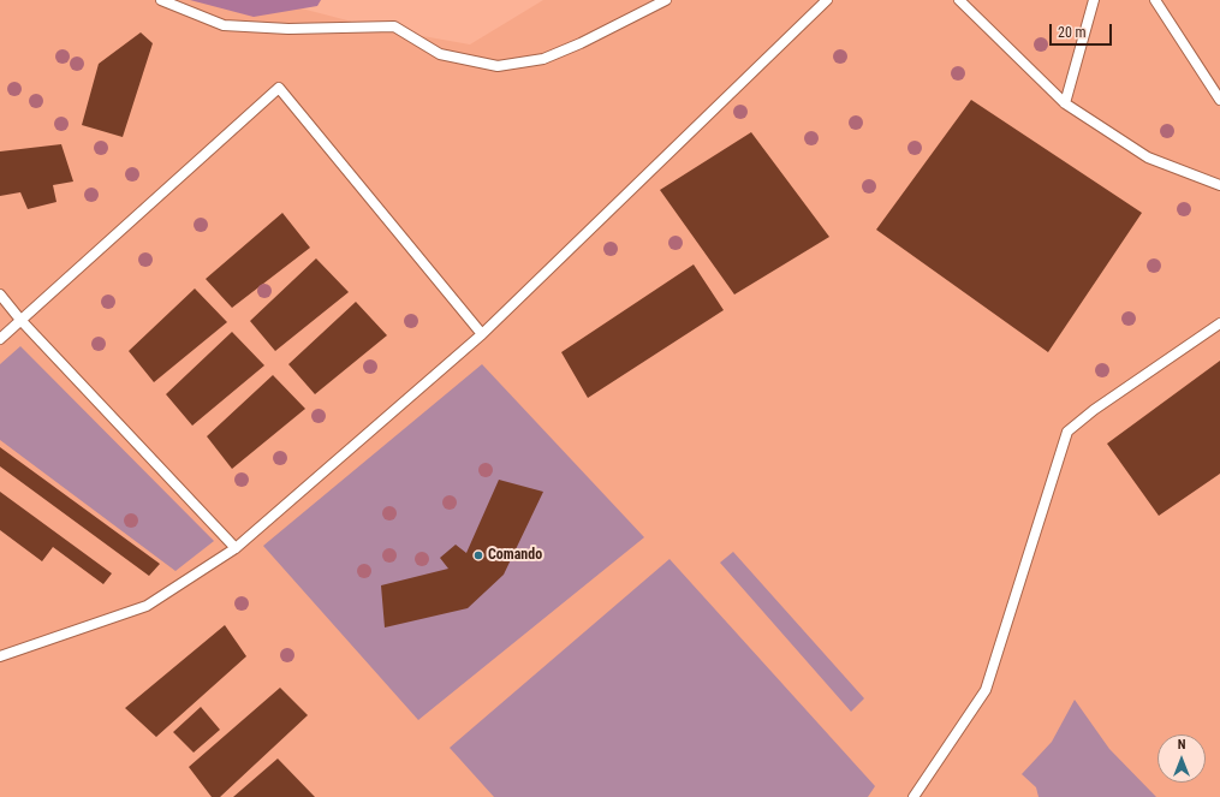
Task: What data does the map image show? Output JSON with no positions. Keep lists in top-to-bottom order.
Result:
{
  "places": ["Comando"],
  "scale_bar": "20 m",
  "north": "top"
}
